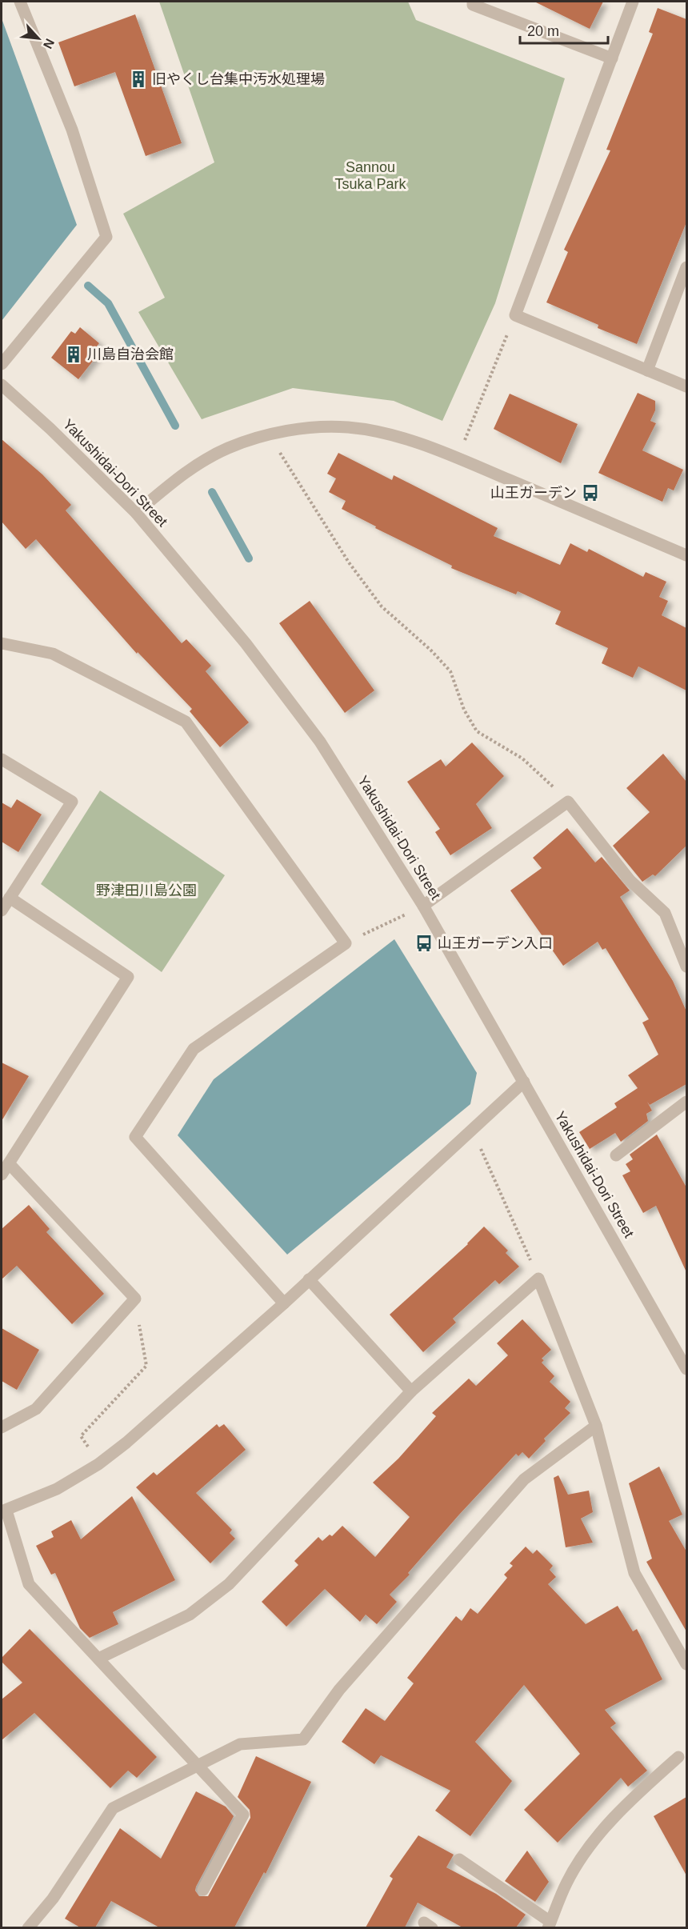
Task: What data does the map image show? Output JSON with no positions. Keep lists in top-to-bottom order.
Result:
{
  "streets": {
    "street": ["Yakushidai-Dori Street"]
  },
  "parks": ["Sannou Tsuka Park", "野津田川島公園"],
  "places": {
    "building": ["旧やくし台集中汚水処理場", "川島自治会館"],
    "bus stop": ["山王ガーデン", "山王ガーデン入口"]
  },
  "scale_bar": "20 m",
  "north": "bottom right"
}
